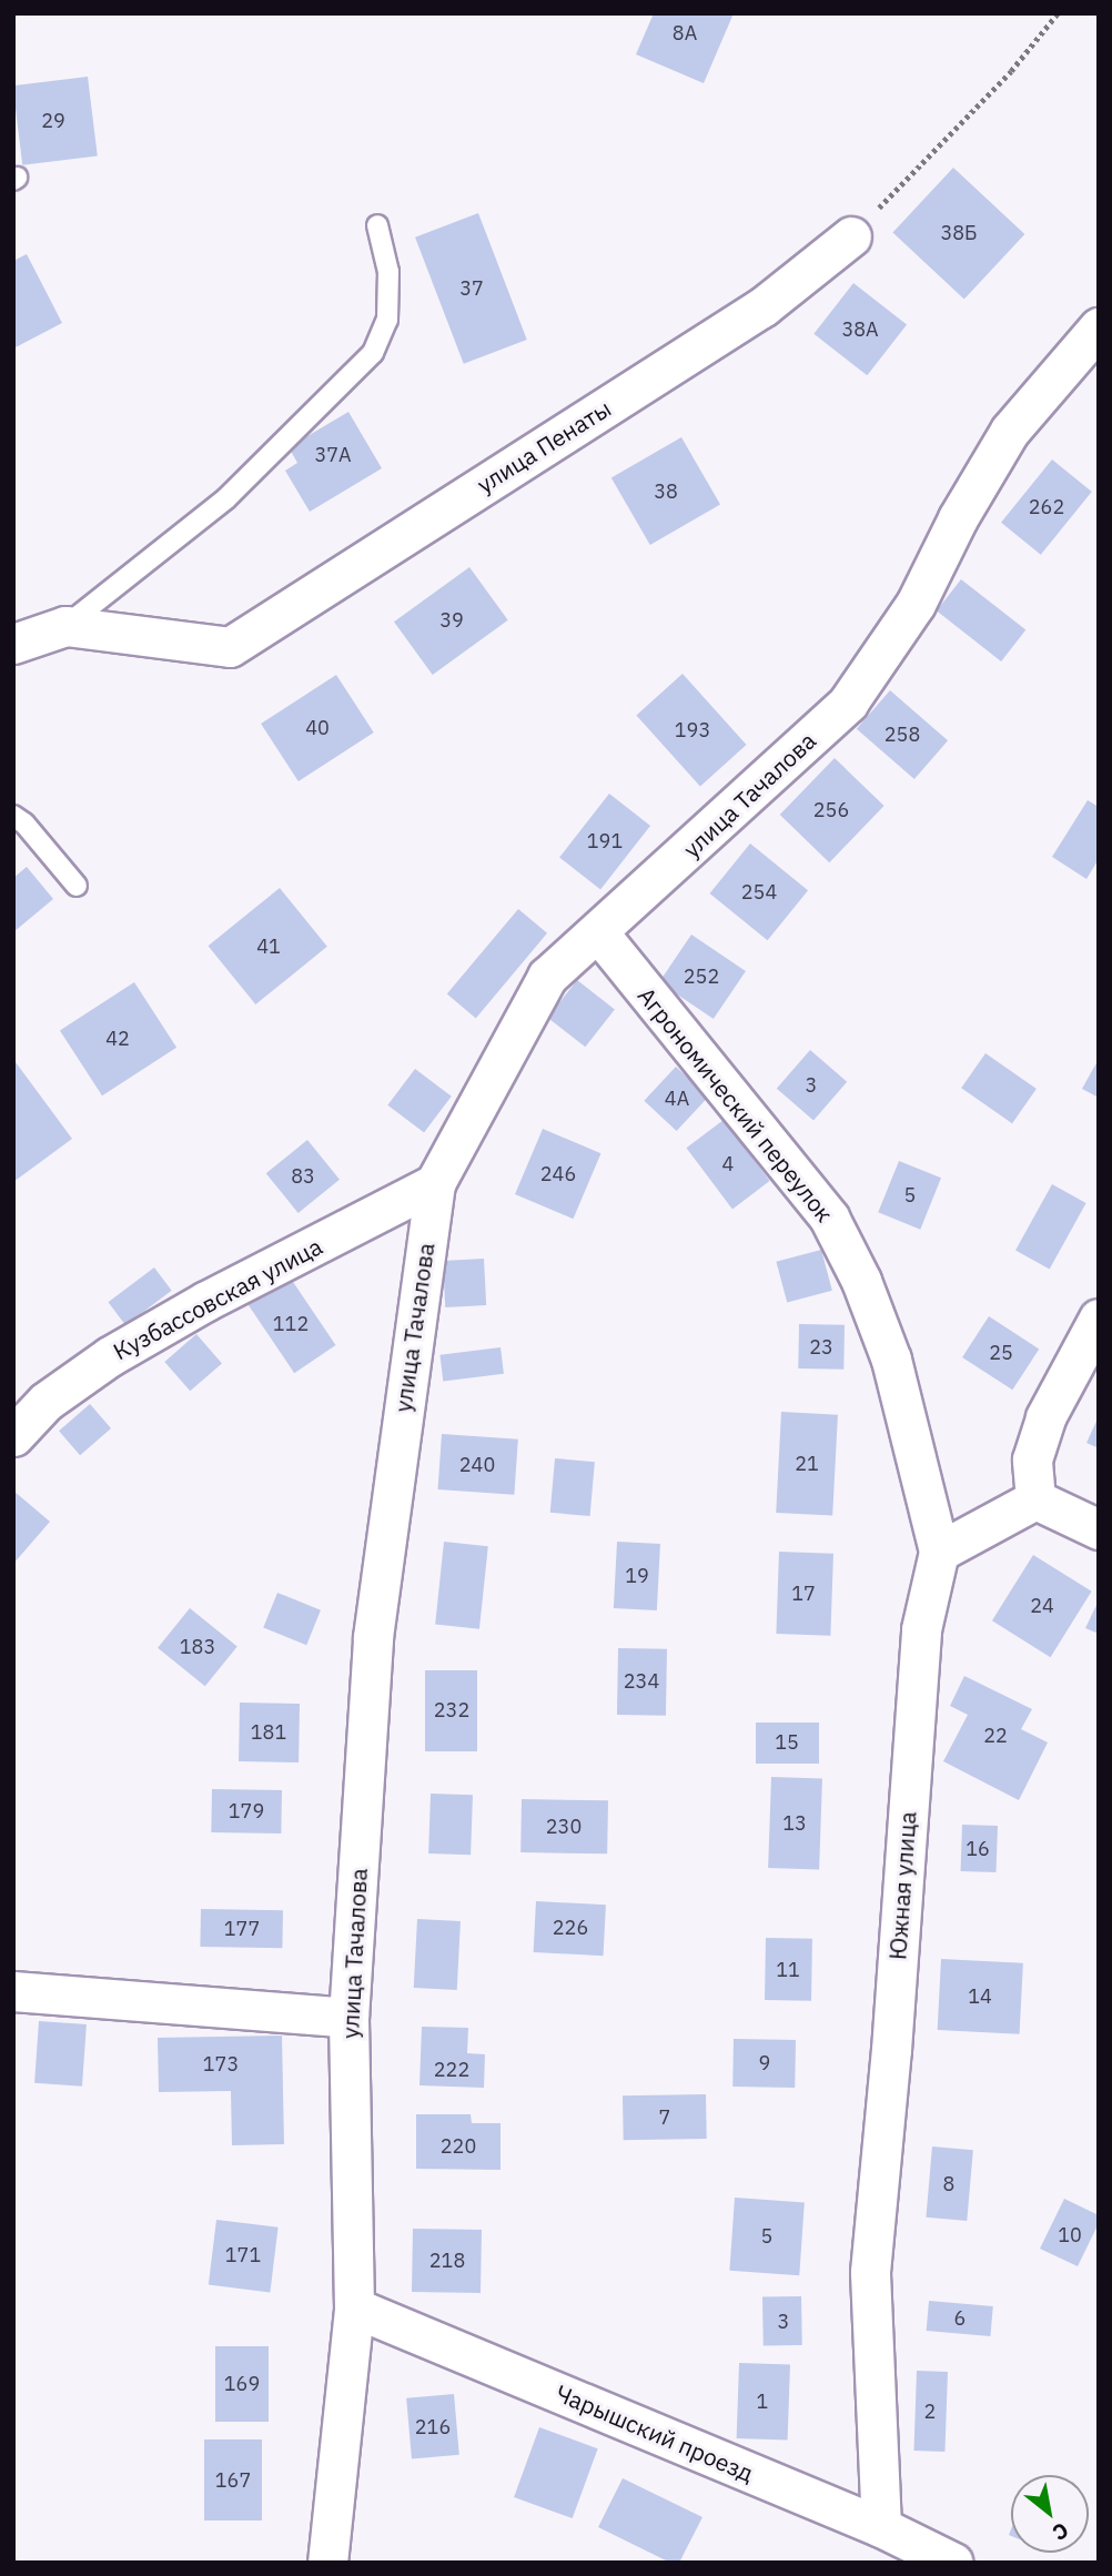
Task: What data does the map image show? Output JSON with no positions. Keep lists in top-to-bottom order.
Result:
{
  "streets": {
    "street": [
      "улица Пенаты",
      "улица Тачалова",
      "Агрономический переулок",
      "Кузбассовская улица",
      "Южная улица",
      "Чарышский проезд"
    ]
  },
  "crossings": [
    ["улица Тачалова", "Агрономический переулок"],
    ["улица Тачалова", "Кузбассовская улица"],
    ["улица Тачалова", "Чарышский проезд"],
    ["Агрономический переулок", "Южная улица"],
    ["Южная улица", "Чарышский проезд"]
  ],
  "house_numbers": [
    "8А",
    "29",
    "38Б",
    "37",
    "38А",
    "37А",
    "38",
    "262",
    "39",
    "40",
    "193",
    "258",
    "256",
    "191",
    "254",
    "41",
    "252",
    "42",
    "3",
    "4А",
    "4",
    "246",
    "83",
    "5",
    "112",
    "23",
    "25",
    "21",
    "240",
    "19",
    "17",
    "24",
    "183",
    "234",
    "232",
    "181",
    "22",
    "15",
    "179",
    "13",
    "230",
    "16",
    "226",
    "177",
    "11",
    "14",
    "9",
    "173",
    "222",
    "7",
    "220",
    "8",
    "10",
    "5",
    "171",
    "218",
    "6",
    "3",
    "169",
    "1",
    "2",
    "216",
    "167"
  ],
  "north": "bottom right"
}
